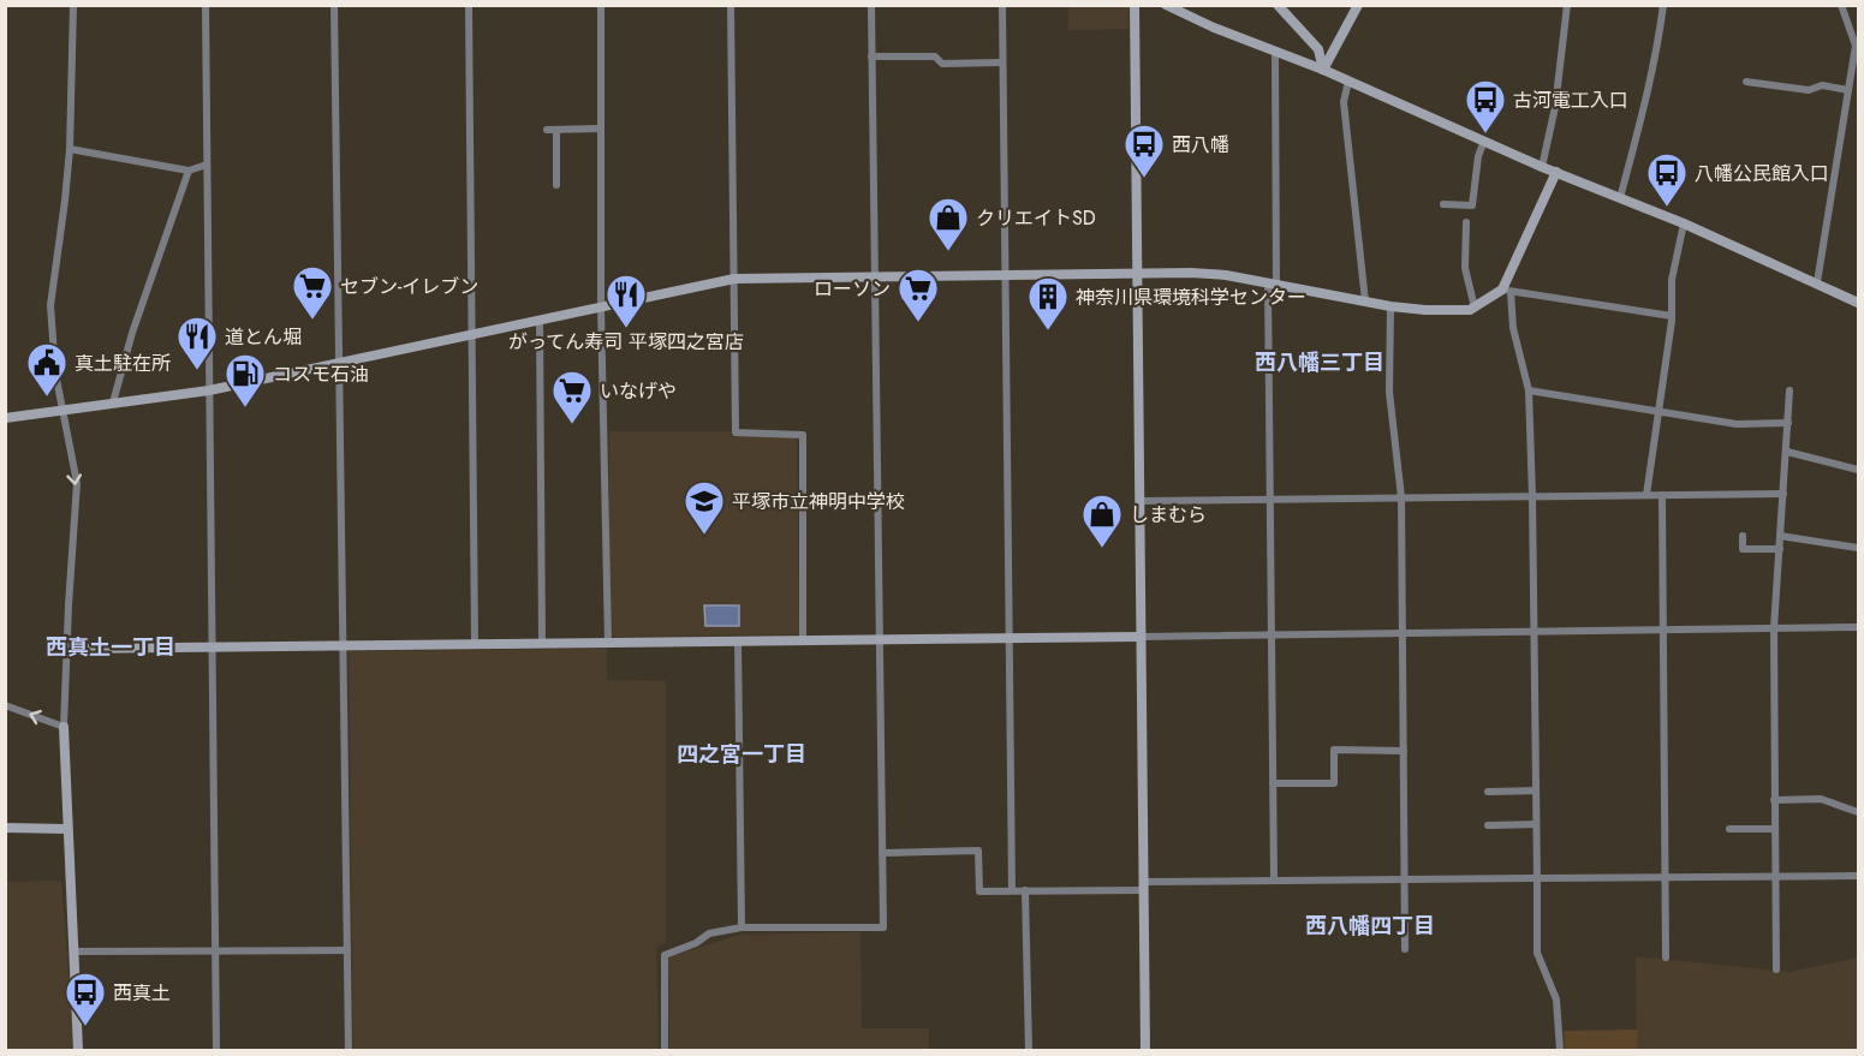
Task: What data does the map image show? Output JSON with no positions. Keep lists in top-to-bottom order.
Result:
{
  "districts": [
    "西八幡三丁目",
    "西真土一丁目",
    "四之宮一丁目",
    "西八幡四丁目"
  ],
  "places": {
    "bus stop": [
      "古河電工入口",
      "西八幡",
      "八幡公民館入口",
      "西真土"
    ],
    "shop": ["クリエイトSD", "しまむら"],
    "supermarket": ["セブン-イレブン", "ローソン", "いなげや"],
    "restaurant": ["がってん寿司 平塚四之宮店", "道とん堀"],
    "building": ["神奈川県環境科学センター"],
    "public building": ["真土駐在所"],
    "fuel station": ["コスモ石油"],
    "school or university": ["平塚市立神明中学校"]
  }
}
